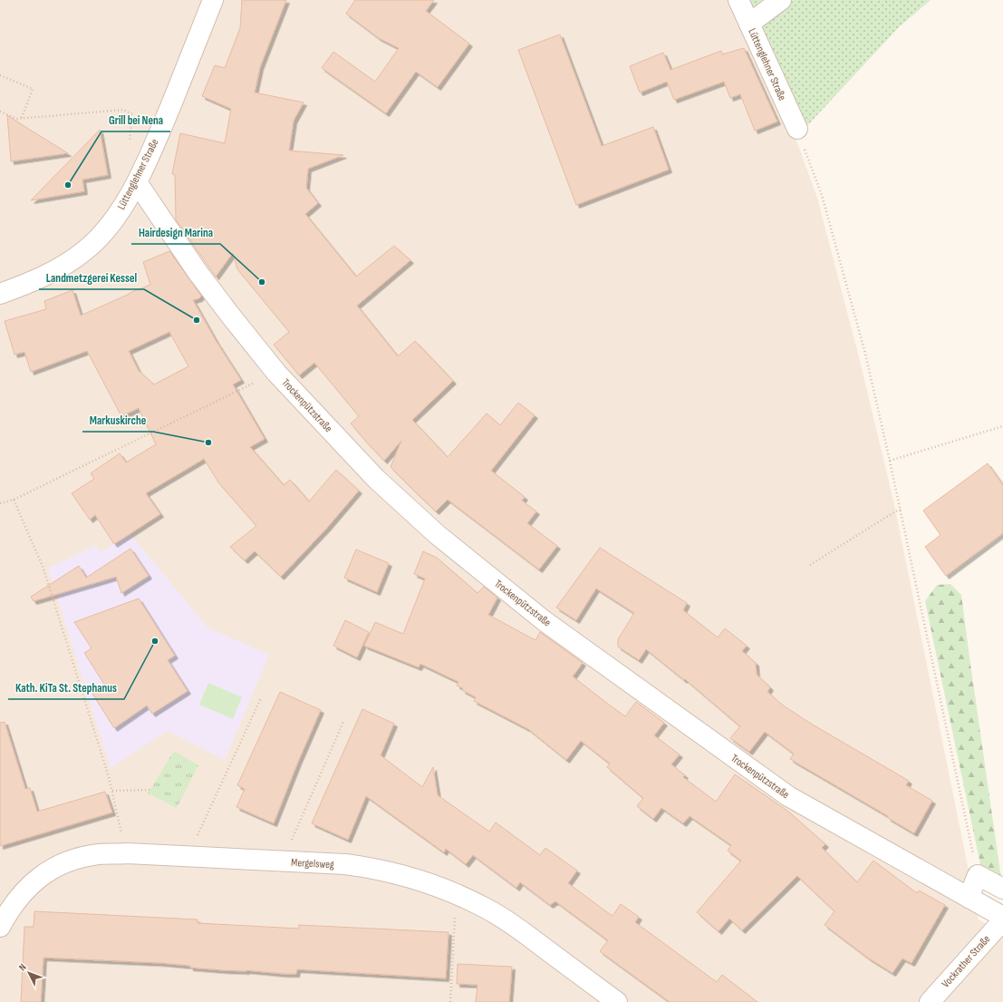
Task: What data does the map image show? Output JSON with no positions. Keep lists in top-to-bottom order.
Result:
{
  "streets": {
    "street": [
      "Lüttenglehner Straße",
      "Trockenpützstraße",
      "Mergelsweg",
      "Vockrather Straße"
    ]
  },
  "crossings": [
    ["Lüttenglehner Straße", "Trockenpützstraße"]
  ],
  "places": [
    "Grill bei Nena",
    "Hairdesign Marina",
    "Landmetzgerei Kessel",
    "Markuskirche",
    "Kath. KiTa St. Stephanus"
  ],
  "north": "top left"
}
